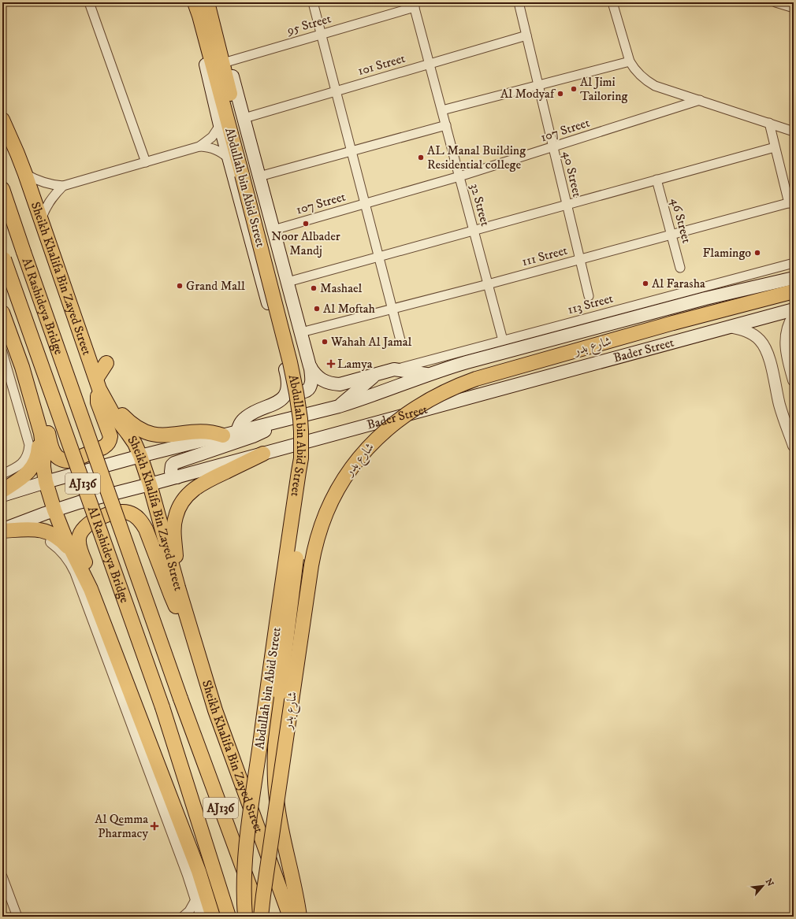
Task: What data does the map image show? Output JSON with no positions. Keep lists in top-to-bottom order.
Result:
{
  "streets": {
    "main road": [
      "Abdullah bin Abid Street",
      "Sheikh Khalifa Bin Zayed Street",
      "Al Rashideya Bridge",
      "شارع بدر",
      "Bader Street",
      "AJ136"
    ],
    "street": [
      "95 Street",
      "101 Street",
      "107 Street",
      "40 Street",
      "32 Street",
      "46 Street",
      "111 Street",
      "113 Street"
    ]
  },
  "crossings": [
    ["95 Street", "Abdullah bin Abid Street"],
    ["95 Street", "32 Street"],
    ["101 Street", "40 Street"],
    ["101 Street", "Abdullah bin Abid Street"],
    ["101 Street", "32 Street"],
    ["107 Street", "40 Street"],
    ["107 Street", "Abdullah bin Abid Street"],
    ["107 Street", "32 Street"],
    ["40 Street", "111 Street"],
    ["Abdullah bin Abid Street", "111 Street"],
    ["Abdullah bin Abid Street", "113 Street"],
    ["32 Street", "111 Street"],
    ["32 Street", "113 Street"],
    ["46 Street", "111 Street"],
    ["Sheikh Khalifa Bin Zayed Street", "Bader Street"],
    ["Al Rashideya Bridge", "شارع بدر"]
  ],
  "places": {
    "other": [
      "Al Jimi Tailoring",
      "Al Modyaf",
      "AL Manal Building Residential college",
      "Noor Albader Mandj",
      "Flamingo",
      "Al Farasha",
      "Grand Mall",
      "Mashael",
      "Al Moftah",
      "Wahah Al Jamal"
    ],
    "health": ["Lamya", "Al Qemma Pharmacy"]
  },
  "north": "top right"
}
